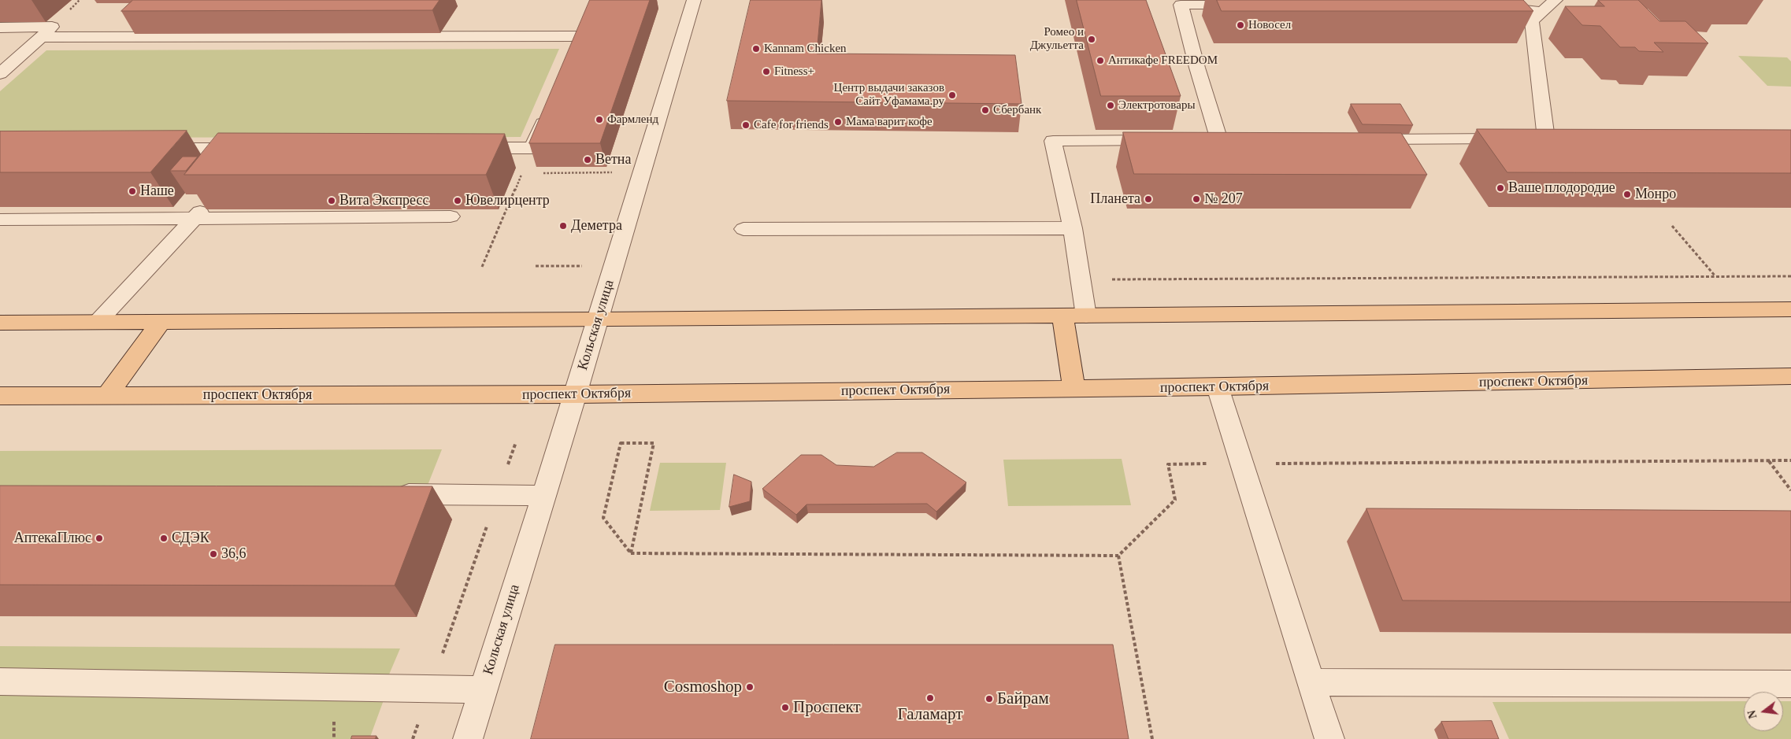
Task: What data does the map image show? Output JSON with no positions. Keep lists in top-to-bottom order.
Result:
{
  "streets": {
    "main road": ["проспект Октября"],
    "street": ["Кольская улица"]
  },
  "crossings": [
    ["Кольская улица", "проспект Октября"]
  ],
  "places": [
    "Новосел",
    "Ромео и Джульетта",
    "Kannam Chicken",
    "Антикафе FREEDOM",
    "Fitness+",
    "Центр выдачи заказов Сайт Уфамама.ру",
    "Электротовары",
    "Сбербанк",
    "Фармленд",
    "Мама варит кофе",
    "Cafe for friends",
    "Ветна",
    "Ваше плодородие",
    "Наше",
    "Монро",
    "Планета",
    "№ 207",
    "Вита Экспресс",
    "Ювелирцентр",
    "Деметра",
    "АптекаПлюс",
    "СДЭК",
    "36,6",
    "Cosmoshop",
    "Галамарт",
    "Байрам",
    "Проспект"
  ],
  "north": "left"
}
